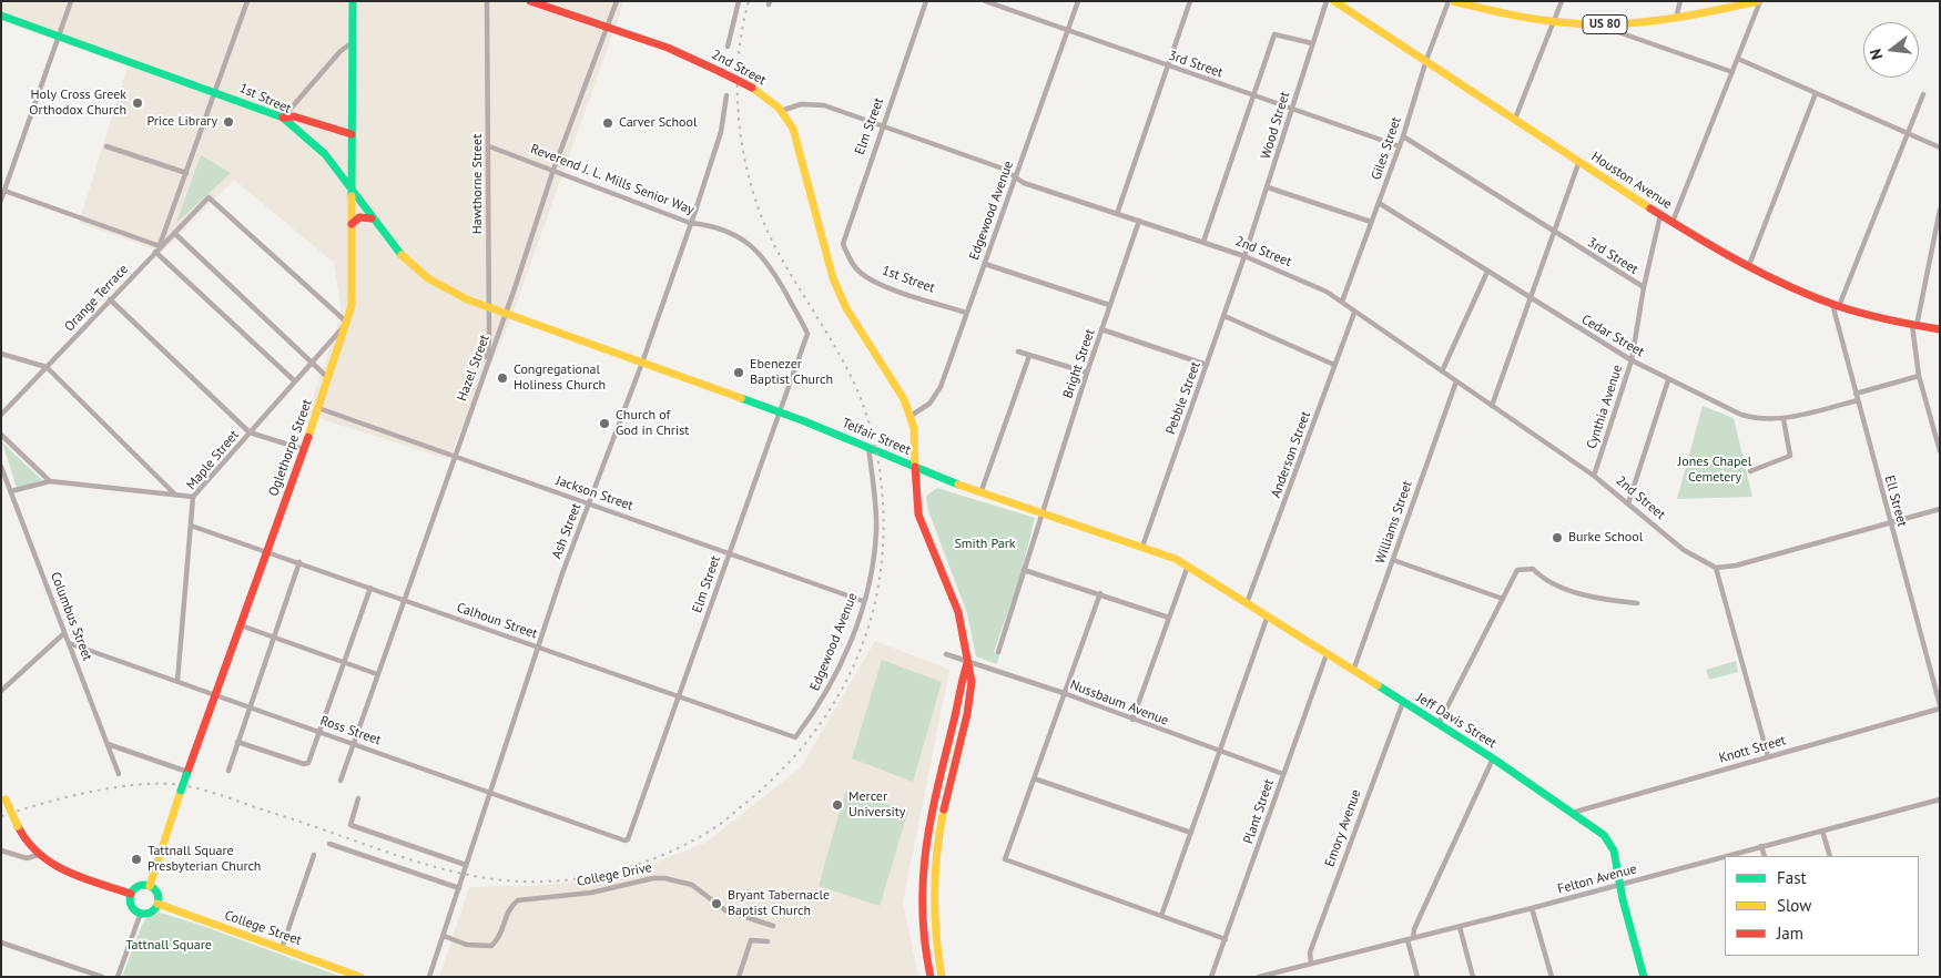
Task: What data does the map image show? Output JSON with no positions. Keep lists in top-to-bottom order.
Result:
{
  "streets": {
    "street": [
      "US 80",
      "3rd Street",
      "2nd Street",
      "1st Street",
      "Wood Street",
      "Elm Street",
      "Giles Street",
      "Reverend J. L. Mills Senior Way",
      "Houston Avenue",
      "Hawthorne Street",
      "Edgewood Avenue",
      "Orange Terrace",
      "Cedar Street",
      "Bright Street",
      "Hazel Street",
      "Pebble Street",
      "Cynthia Avenue",
      "Telfair Street",
      "Oglethorpe Street",
      "Anderson Street",
      "Maple Street",
      "Jackson Street",
      "Ell Street",
      "Williams Street",
      "Ash Street",
      "Columbus Street",
      "Calhoun Street",
      "Nussbaum Avenue",
      "Jeff Davis Street",
      "Ross Street",
      "Knott Street",
      "Plant Street",
      "Emory Avenue",
      "College Drive",
      "Felton Avenue",
      "College Street"
    ]
  },
  "crossings": [
    ["US 80", "Giles Street"],
    ["3rd Street", "Wood Street"],
    ["3rd Street", "Giles Street"],
    ["3rd Street", "Edgewood Avenue"],
    ["3rd Street", "Cynthia Avenue"],
    ["2nd Street", "Wood Street"],
    ["2nd Street", "Elm Street"],
    ["2nd Street", "Giles Street"],
    ["2nd Street", "Edgewood Avenue"],
    ["2nd Street", "Bright Street"],
    ["2nd Street", "Hazel Street"],
    ["2nd Street", "Pebble Street"],
    ["2nd Street", "Cynthia Avenue"],
    ["2nd Street", "Anderson Street"],
    ["2nd Street", "Williams Street"],
    ["1st Street", "Elm Street"],
    ["1st Street", "Hawthorne Street"],
    ["1st Street", "Edgewood Avenue"],
    ["1st Street", "Telfair Street"],
    ["1st Street", "Oglethorpe Street"],
    ["Wood Street", "Pebble Street"],
    ["Elm Street", "Reverend J. L. Mills Senior Way"],
    ["Elm Street", "Telfair Street"],
    ["Elm Street", "Jackson Street"],
    ["Elm Street", "Calhoun Street"],
    ["Elm Street", "Ross Street"],
    ["Giles Street", "Houston Avenue"],
    ["Giles Street", "Cedar Street"],
    ["Reverend J. L. Mills Senior Way", "Hawthorne Street"],
    ["Reverend J. L. Mills Senior Way", "Hazel Street"],
    ["Reverend J. L. Mills Senior Way", "Ash Street"],
    ["Houston Avenue", "Cynthia Avenue"],
    ["Houston Avenue", "Ell Street"],
    ["Hawthorne Street", "Hazel Street"],
    ["Hawthorne Street", "Telfair Street"],
    ["Edgewood Avenue", "Telfair Street"],
    ["Edgewood Avenue", "Jackson Street"],
    ["Edgewood Avenue", "Calhoun Street"],
    ["Orange Terrace", "Oglethorpe Street"],
    ["Orange Terrace", "Maple Street"],
    ["Cedar Street", "Cynthia Avenue"],
    ["Cedar Street", "Ell Street"],
    ["Bright Street", "Telfair Street"],
    ["Hazel Street", "Telfair Street"],
    ["Hazel Street", "Jackson Street"],
    ["Hazel Street", "Calhoun Street"],
    ["Hazel Street", "Ross Street"],
    ["Pebble Street", "Telfair Street"],
    ["Telfair Street", "Anderson Street"],
    ["Telfair Street", "Ash Street"],
    ["Telfair Street", "Jeff Davis Street"],
    ["Oglethorpe Street", "Maple Street"],
    ["Oglethorpe Street", "Jackson Street"],
    ["Oglethorpe Street", "Calhoun Street"],
    ["Oglethorpe Street", "Ross Street"],
    ["Oglethorpe Street", "College Street"],
    ["Anderson Street", "Jeff Davis Street"],
    ["Maple Street", "Calhoun Street"],
    ["Maple Street", "Ross Street"],
    ["Jackson Street", "Ash Street"],
    ["Ell Street", "Knott Street"],
    ["Williams Street", "Jeff Davis Street"],
    ["Ash Street", "Calhoun Street"],
    ["Ash Street", "Ross Street"],
    ["Ash Street", "College Drive"],
    ["Columbus Street", "Ross Street"],
    ["Nussbaum Avenue", "Plant Street"],
    ["Jeff Davis Street", "Knott Street"],
    ["Jeff Davis Street", "Plant Street"],
    ["Jeff Davis Street", "Emory Avenue"],
    ["Jeff Davis Street", "Felton Avenue"],
    ["Emory Avenue", "Felton Avenue"]
  ],
  "parks": ["Jones Chapel Cemetery", "Smith Park", "Tattnall Square"],
  "places": [
    "Holy Cross Greek Orthodox Church",
    "Price Library",
    "Carver School",
    "Ebenezer Baptist Church",
    "Congregational Holiness Church",
    "Church of God in Christ",
    "Burke School",
    "Mercer University",
    "Tattnall Square Presbyterian Church",
    "Bryant Tabernacle Baptist Church"
  ],
  "legend": ["Fast", "Slow", "Jam"],
  "north": "left"
}
